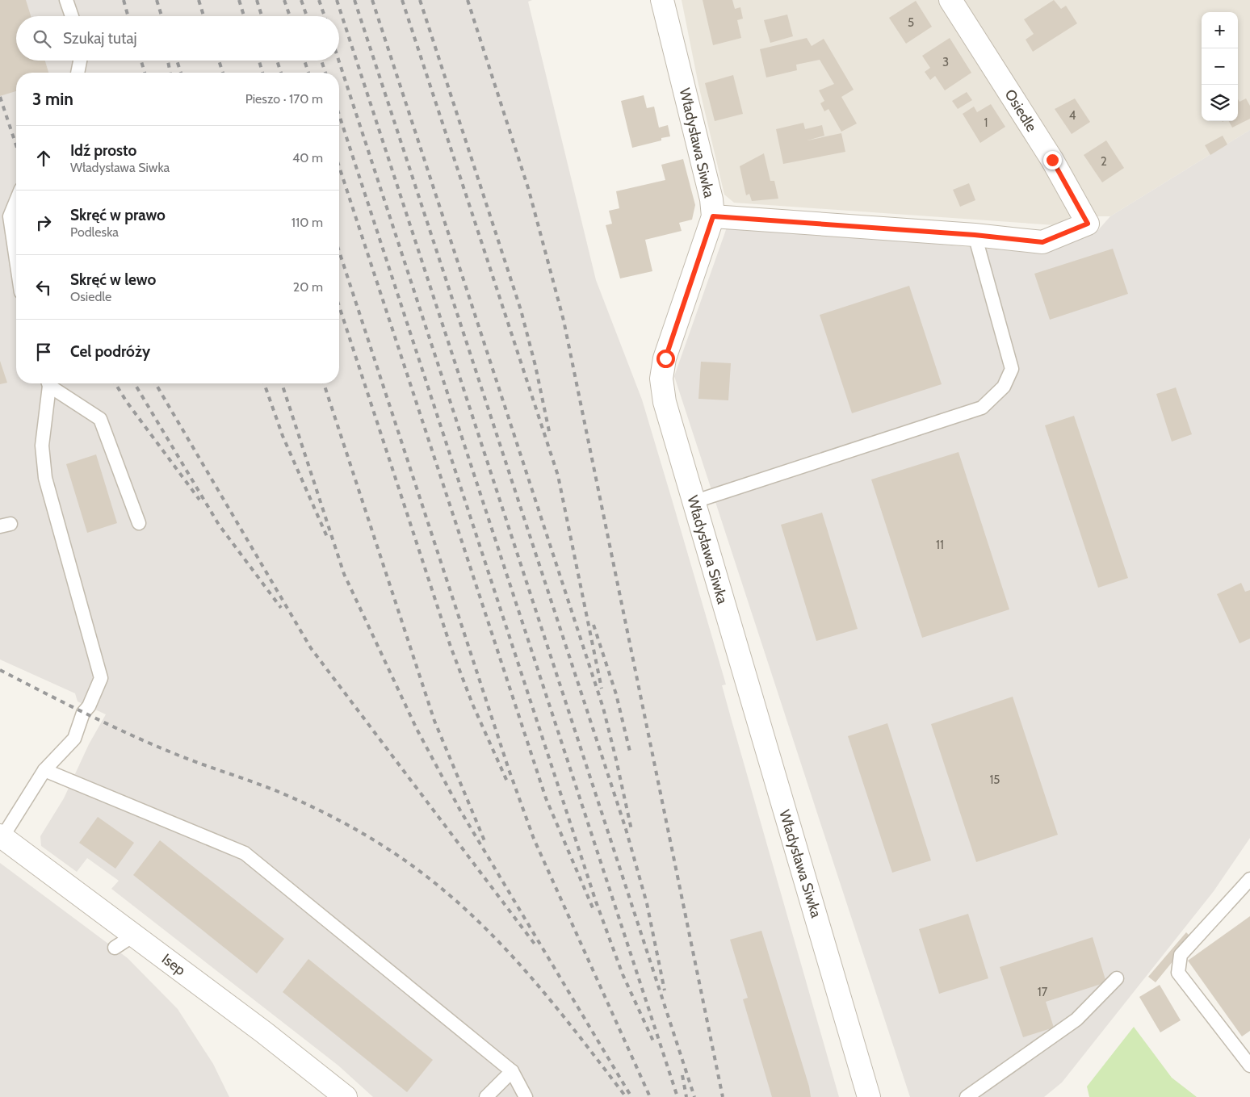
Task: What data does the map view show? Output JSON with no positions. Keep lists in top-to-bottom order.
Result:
{
  "streets": {
    "street": ["Osiedle", "Władysława Siwka", "Isep"]
  },
  "house_numbers": [
    "5",
    "3",
    "4",
    "1",
    "2",
    "11",
    "15",
    "17"
  ],
  "page": {
    "map_buttons": ["+", "−"],
    "search": "Szukaj tutaj",
    "heading": ["3 min", "Pieszo · 170 m"],
    "list": [
      ["Idź prosto", "Władysława Siwka", "40 m"],
      ["Skręć w prawo", "Podleska", "110 m"],
      ["Skręć w lewo", "Osiedle", "20 m"],
      "Cel podróży"
    ]
  }
}
